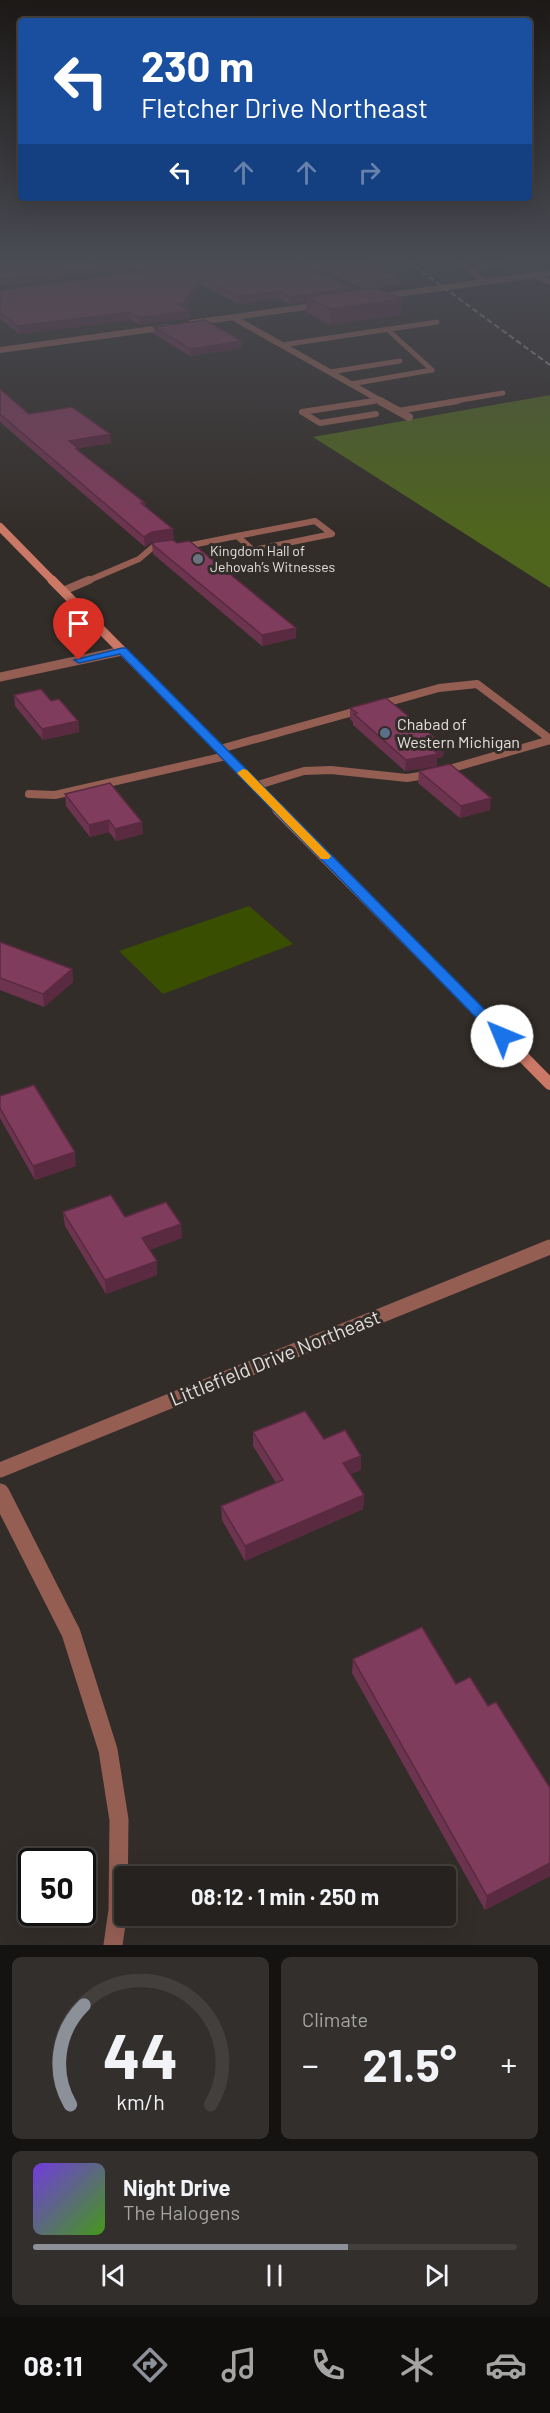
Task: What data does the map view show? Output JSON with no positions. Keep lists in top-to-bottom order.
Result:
{
  "streets": {
    "street": ["Littlefield Drive Northeast"]
  },
  "places": ["Kingdom Hall of Jehovah’s Witnesses", "Chabad of Western Michigan"],
  "page": {
    "turn": ["230 m", "Fletcher Drive Northeast"],
    "limit": "50",
    "trip": "08:12 · 1 min · 250 m",
    "tile": "Climate",
    "heat": ["−", "21.5°", "+"],
    "song": ["Night Drive", "The Halogens"],
    "tabs": "08:11",
    "gauge": ["44", "km/h"]
  }
}
